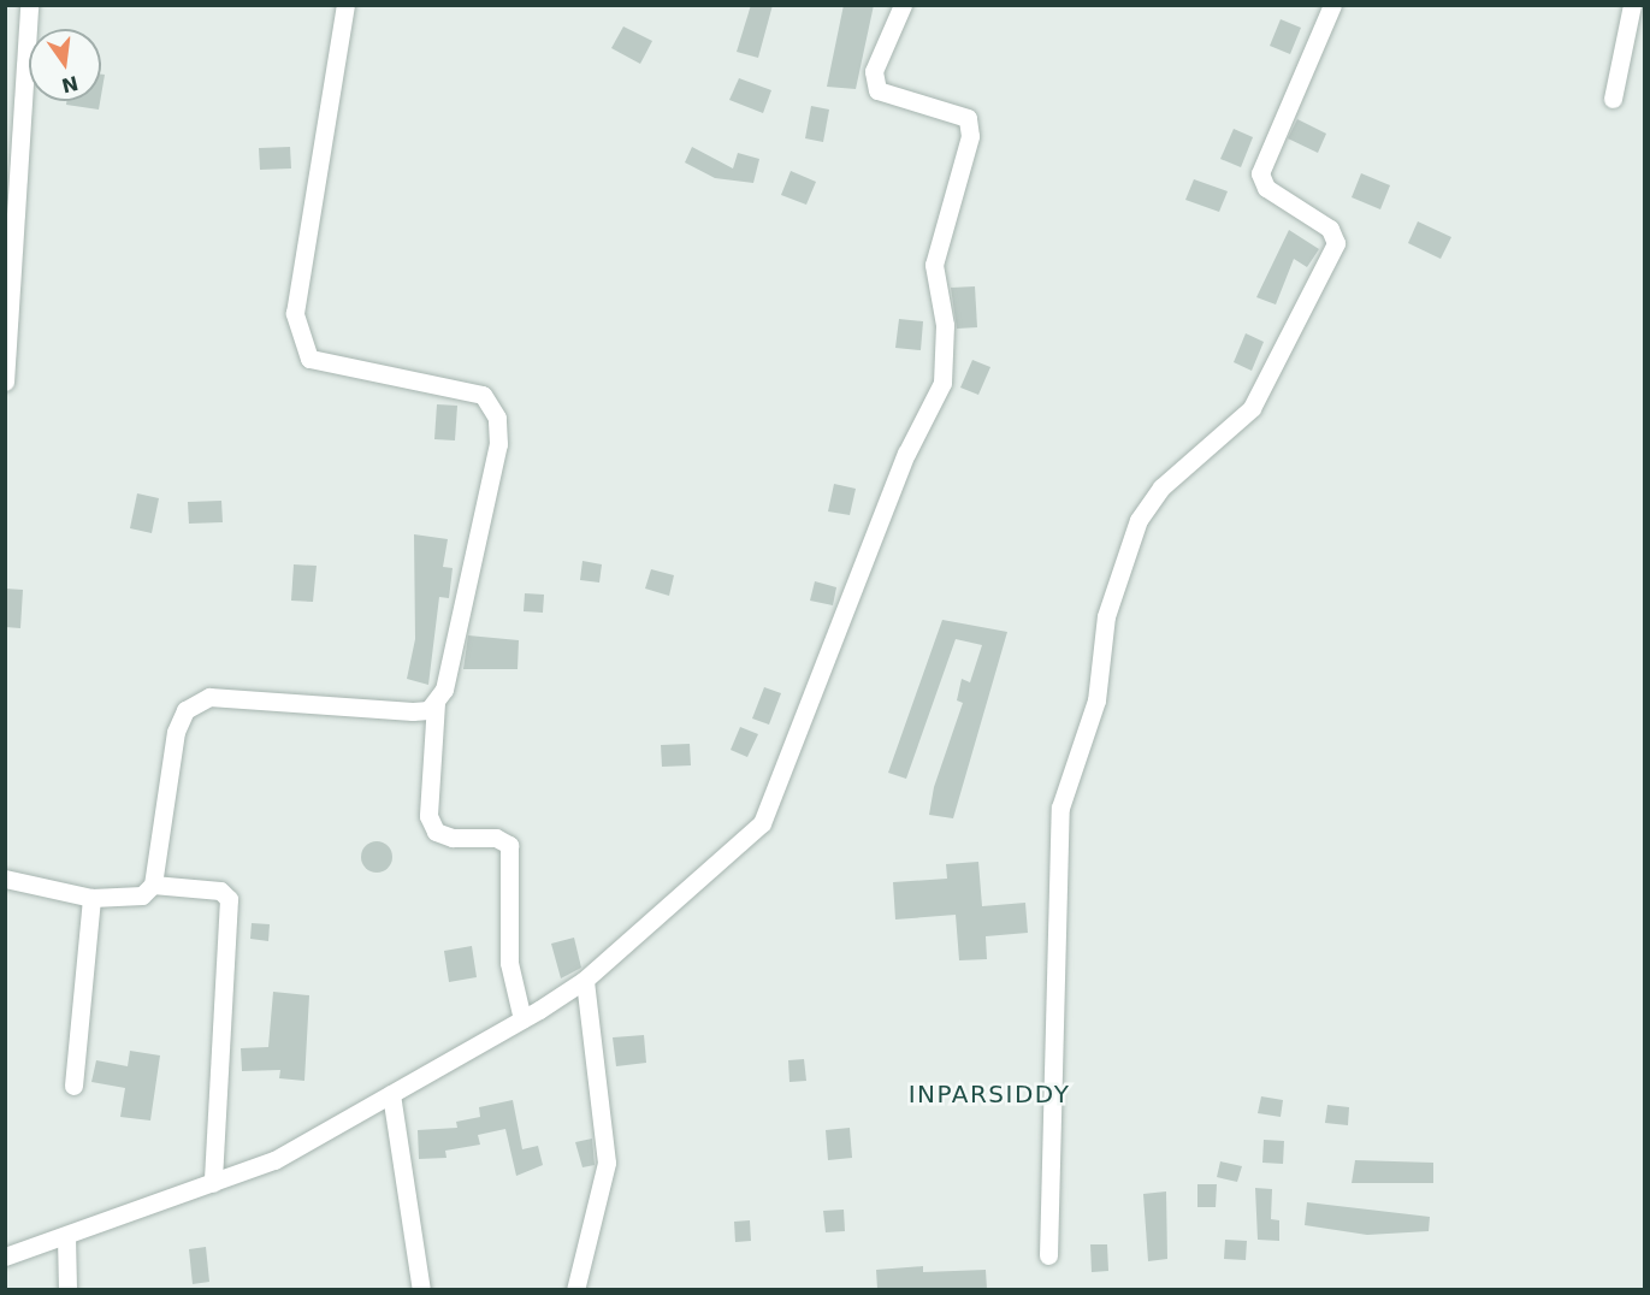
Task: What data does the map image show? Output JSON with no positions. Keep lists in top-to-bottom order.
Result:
{
  "districts": ["INPARSIDDY"],
  "north": "bottom"
}
